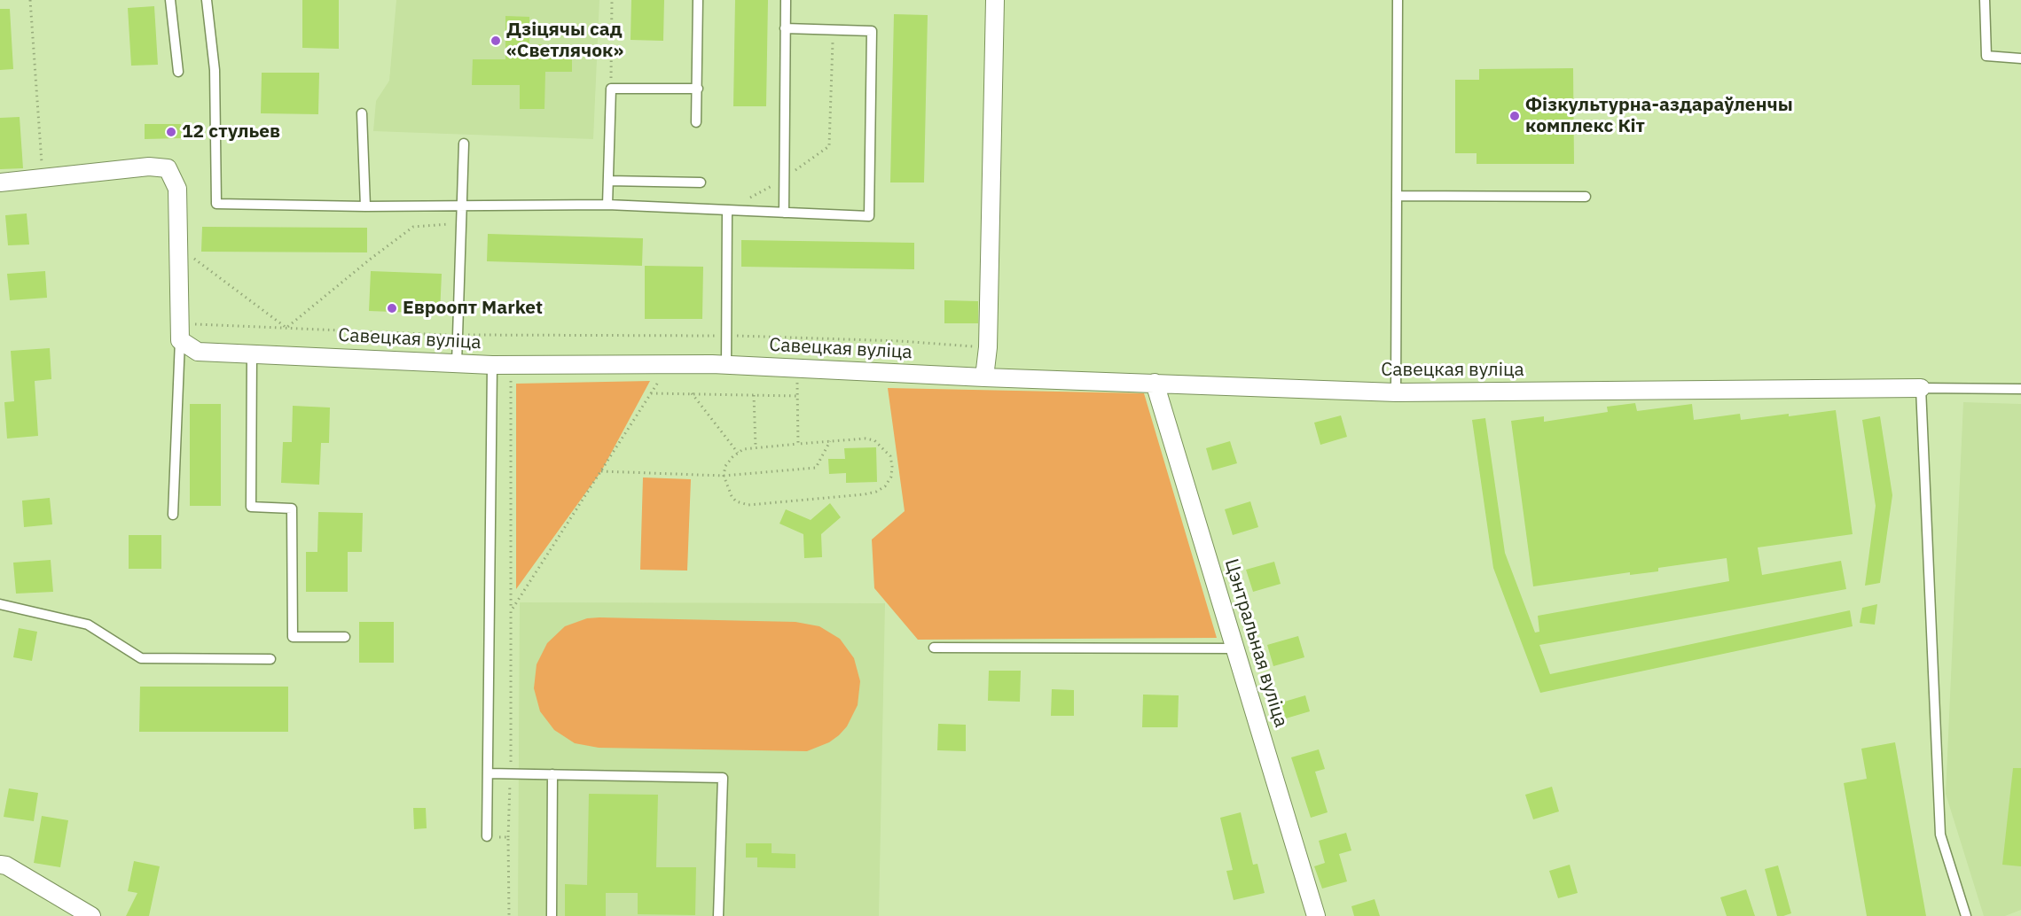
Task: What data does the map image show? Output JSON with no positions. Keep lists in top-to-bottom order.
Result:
{
  "streets": {
    "street": ["Савецкая вуліца", "Цэнтральная вуліца"]
  },
  "crossings": [
    ["Савецкая вуліца", "Цэнтральная вуліца"]
  ],
  "places": [
    "Дзіцячы сад «Светлячок»",
    "Фізкультурна-аздараўленчы комплекс Кіт",
    "12 стульев",
    "Евроопт Market"
  ]
}
